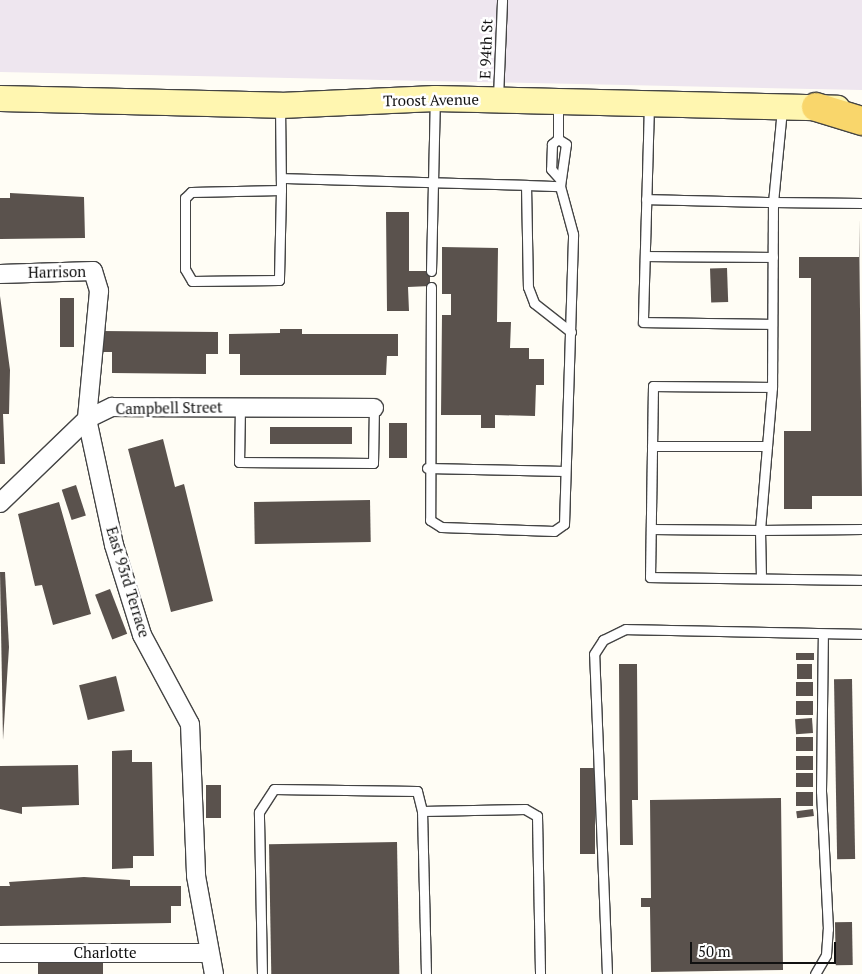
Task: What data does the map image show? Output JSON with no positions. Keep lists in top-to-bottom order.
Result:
{
  "streets": {
    "main road": ["Troost Avenue"],
    "street": [
      "Harrison",
      "Campbell Street",
      "East 93rd Terrace",
      "Charlotte"
    ],
    "lane": ["E 94th St"]
  },
  "crossings": [
    ["E 94th St", "Troost Avenue"],
    ["Harrison", "East 93rd Terrace"],
    ["Campbell Street", "East 93rd Terrace"],
    ["East 93rd Terrace", "Charlotte"]
  ],
  "scale_bar": "50 m"
}
